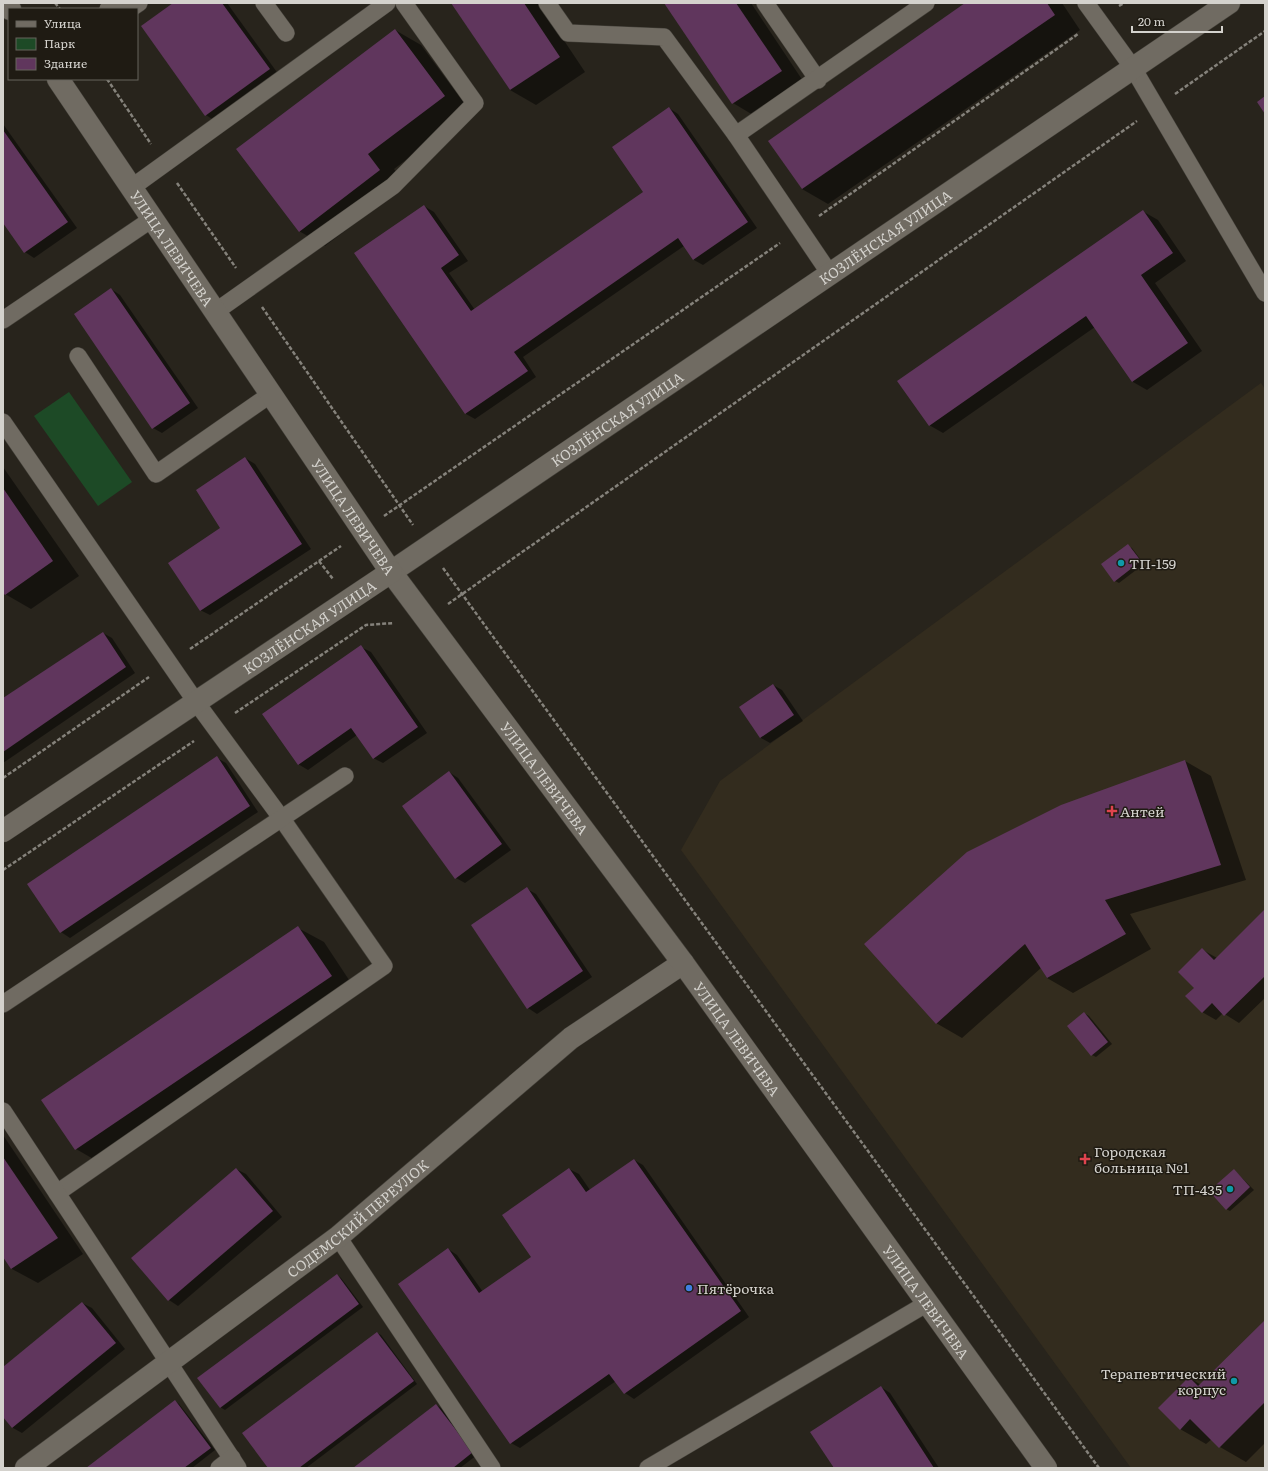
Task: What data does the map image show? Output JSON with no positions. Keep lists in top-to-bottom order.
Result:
{
  "streets": {
    "street": ["КОЗЛЁНСКАЯ УЛИЦА", "УЛИЦА ЛЕВИЧЕВА", "СОДЕМСКИЙ ПЕРЕУЛОК"]
  },
  "crossings": [
    ["КОЗЛЁНСКАЯ УЛИЦА", "УЛИЦА ЛЕВИЧЕВА"],
    ["УЛИЦА ЛЕВИЧЕВА", "СОДЕМСКИЙ ПЕРЕУЛОК"]
  ],
  "places": {
    "other": [
      "ТП-159",
      "ТП-435",
      "Пятёрочка",
      "Терапевтический корпус"
    ],
    "health": ["Антей", "Городская больница №1"]
  },
  "legend": ["Улица", "Парк", "Здание"],
  "scale_bar": "20 m"
}
